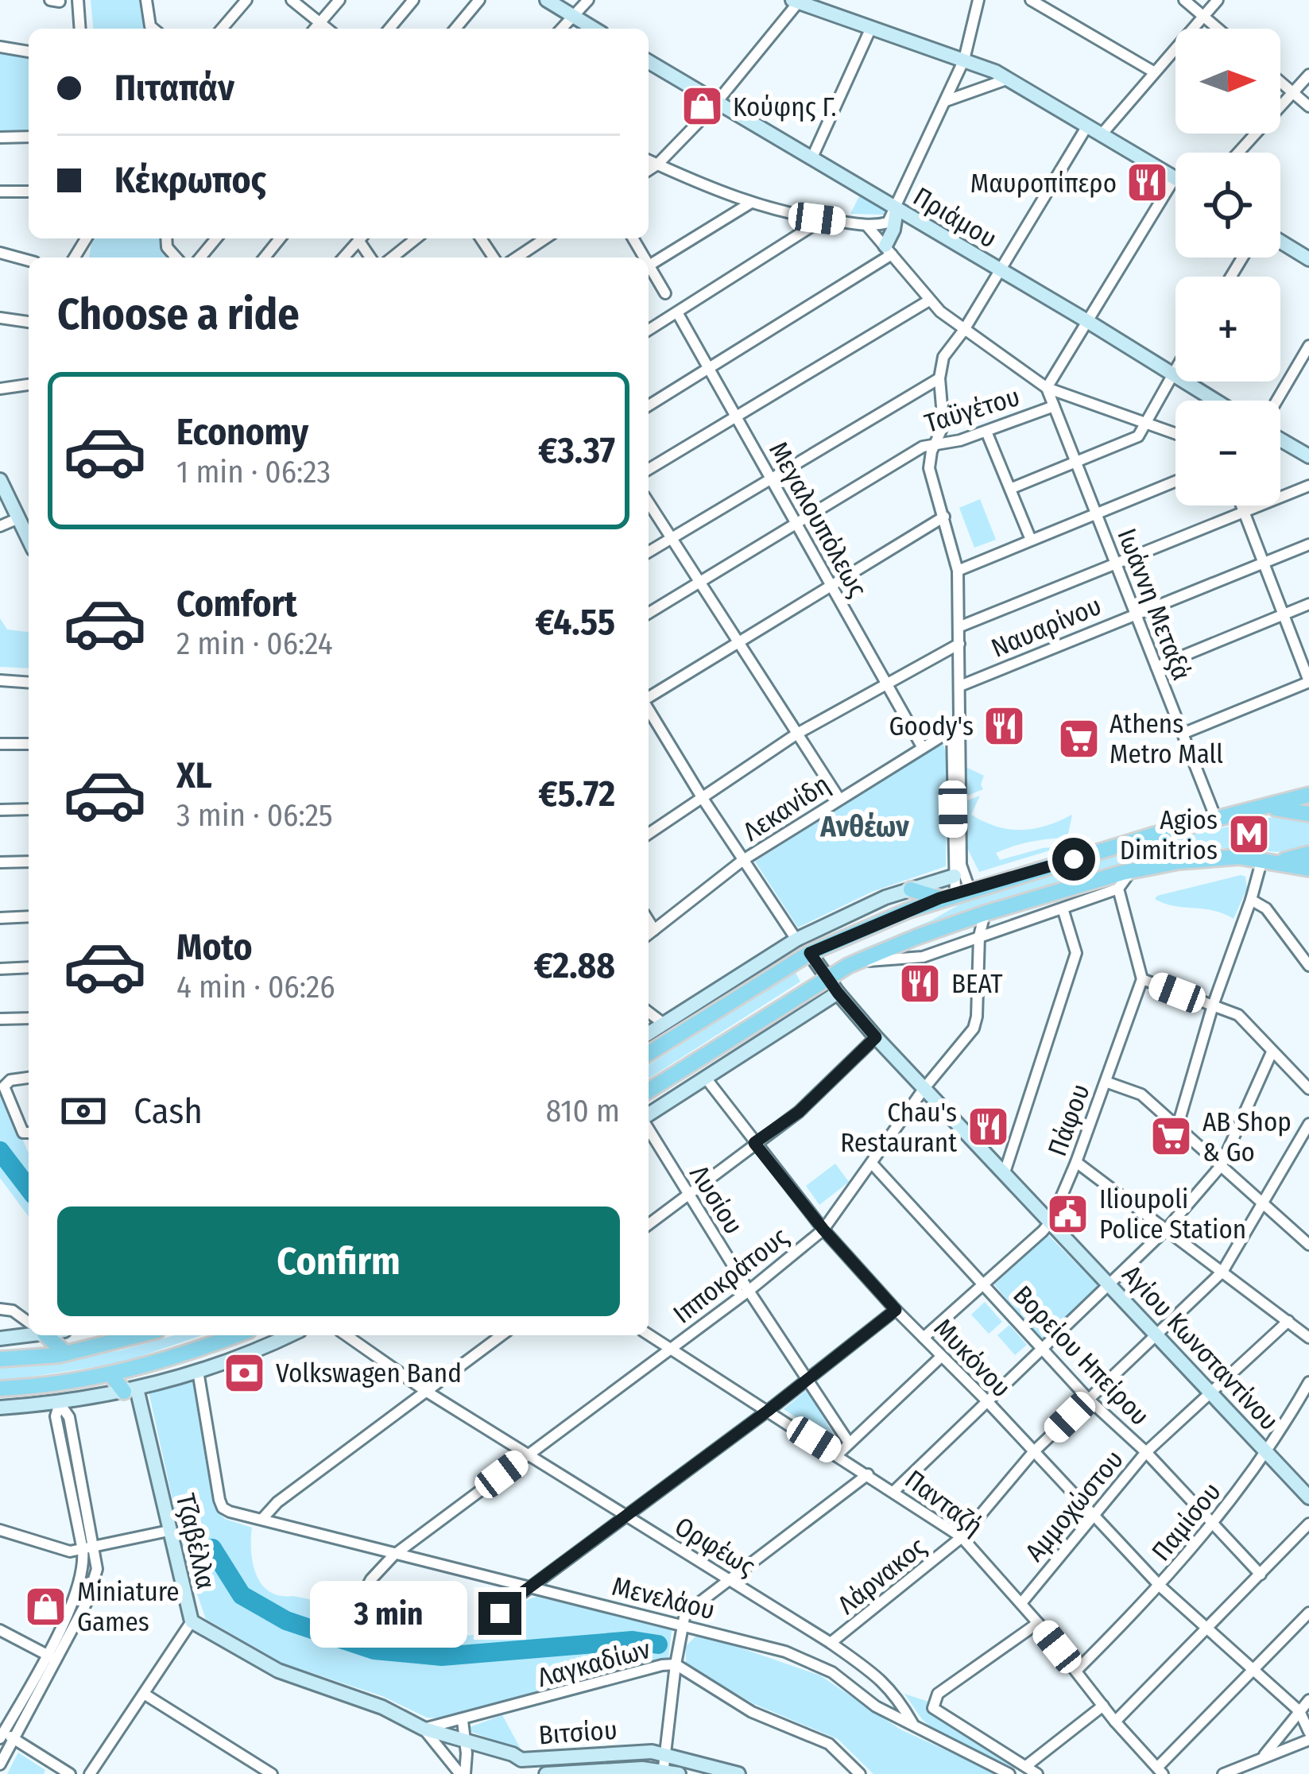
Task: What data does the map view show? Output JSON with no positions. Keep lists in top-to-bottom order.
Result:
{
  "streets": {
    "street": [
      "Πριάμου",
      "Ταϋγέτου",
      "Μεγαλουπόλεως",
      "Ιωάννη Μεταξά",
      "Ναυαρίνου",
      "Λεκανίδη",
      "Πάφου",
      "Λυσίου",
      "Ιπποκράτους",
      "Αγίου Κωνσταντίνου",
      "Βορείου Ηπείρου",
      "Μυκόνου",
      "Πανταζή",
      "Αμμοχώστου",
      "Παμίσου",
      "Τζαβέλλα",
      "Ορφέως",
      "Λάρνακος",
      "Μενελάου",
      "Λαγκαδίων",
      "Βιτσίου"
    ]
  },
  "crossings": [
    ["Ταϋγέτου", "Μεγαλουπόλεως"],
    ["Ταϋγέτου", "Ιωάννη Μεταξά"],
    ["Μεγαλουπόλεως", "Λεκανίδη"],
    ["Ιωάννη Μεταξά", "Ναυαρίνου"],
    ["Πάφου", "Αγίου Κωνσταντίνου"],
    ["Πάφου", "Βορείου Ηπείρου"],
    ["Πάφου", "Μυκόνου"],
    ["Λυσίου", "Ιπποκράτους"],
    ["Ιπποκράτους", "Αγίου Κωνσταντίνου"],
    ["Ιπποκράτους", "Βορείου Ηπείρου"],
    ["Ιπποκράτους", "Μυκόνου"],
    ["Ιπποκράτους", "Πανταζή"],
    ["Ιπποκράτους", "Ορφέως"],
    ["Ιπποκράτους", "Μενελάου"],
    ["Αγίου Κωνσταντίνου", "Αμμοχώστου"],
    ["Αγίου Κωνσταντίνου", "Παμίσου"],
    ["Αγίου Κωνσταντίνου", "Λάρνακος"],
    ["Βορείου Ηπείρου", "Αμμοχώστου"],
    ["Βορείου Ηπείρου", "Παμίσου"],
    ["Βορείου Ηπείρου", "Λάρνακος"],
    ["Μυκόνου", "Αμμοχώστου"],
    ["Μυκόνου", "Παμίσου"],
    ["Μυκόνου", "Λάρνακος"],
    ["Πανταζή", "Αμμοχώστου"],
    ["Πανταζή", "Παμίσου"],
    ["Πανταζή", "Λάρνακος"],
    ["Τζαβέλλα", "Μενελάου"],
    ["Τζαβέλλα", "Λαγκαδίων"],
    ["Τζαβέλλα", "Βιτσίου"],
    ["Ορφέως", "Λάρνακος"],
    ["Ορφέως", "Μενελάου"],
    ["Λαγκαδίων", "Βιτσίου"]
  ],
  "districts": ["Ανθέων"],
  "places": {
    "shop": ["Κούφης Γ.", "Miniature Games"],
    "restaurant": [
      "Μαυροπίπερο",
      "Goody's",
      "ΒΕΑΤ",
      "Chau's Restaurant"
    ],
    "supermarket": ["Athens Metro Mall", "ΑΒ Shop & Go"],
    "metro station": ["Agios Dimitrios"],
    "public building": ["Ilioupoli Police Station"],
    "bank": ["Volkswagen Band"]
  },
  "north": "right",
  "page": {
    "map_buttons": ["+", "−"],
    "banner": ["Πιταπάν", "Κέκρωπος"],
    "heading": "Choose a ride",
    "list": [
      {
        "name": "Economy",
        "note": "1 min · 06:23",
        "value": "€3.37"
      },
      {
        "name": "Comfort",
        "note": "2 min · 06:24",
        "value": "€4.55"
      },
      {
        "name": "XL",
        "note": "3 min · 06:25",
        "value": "€5.72"
      },
      {
        "name": "Moto",
        "note": "4 min · 06:26",
        "value": "€2.88"
      }
    ],
    "pay": ["Cash", "810 m"],
    "buttons": "Confirm",
    "bubble": "3 min"
  }
}
